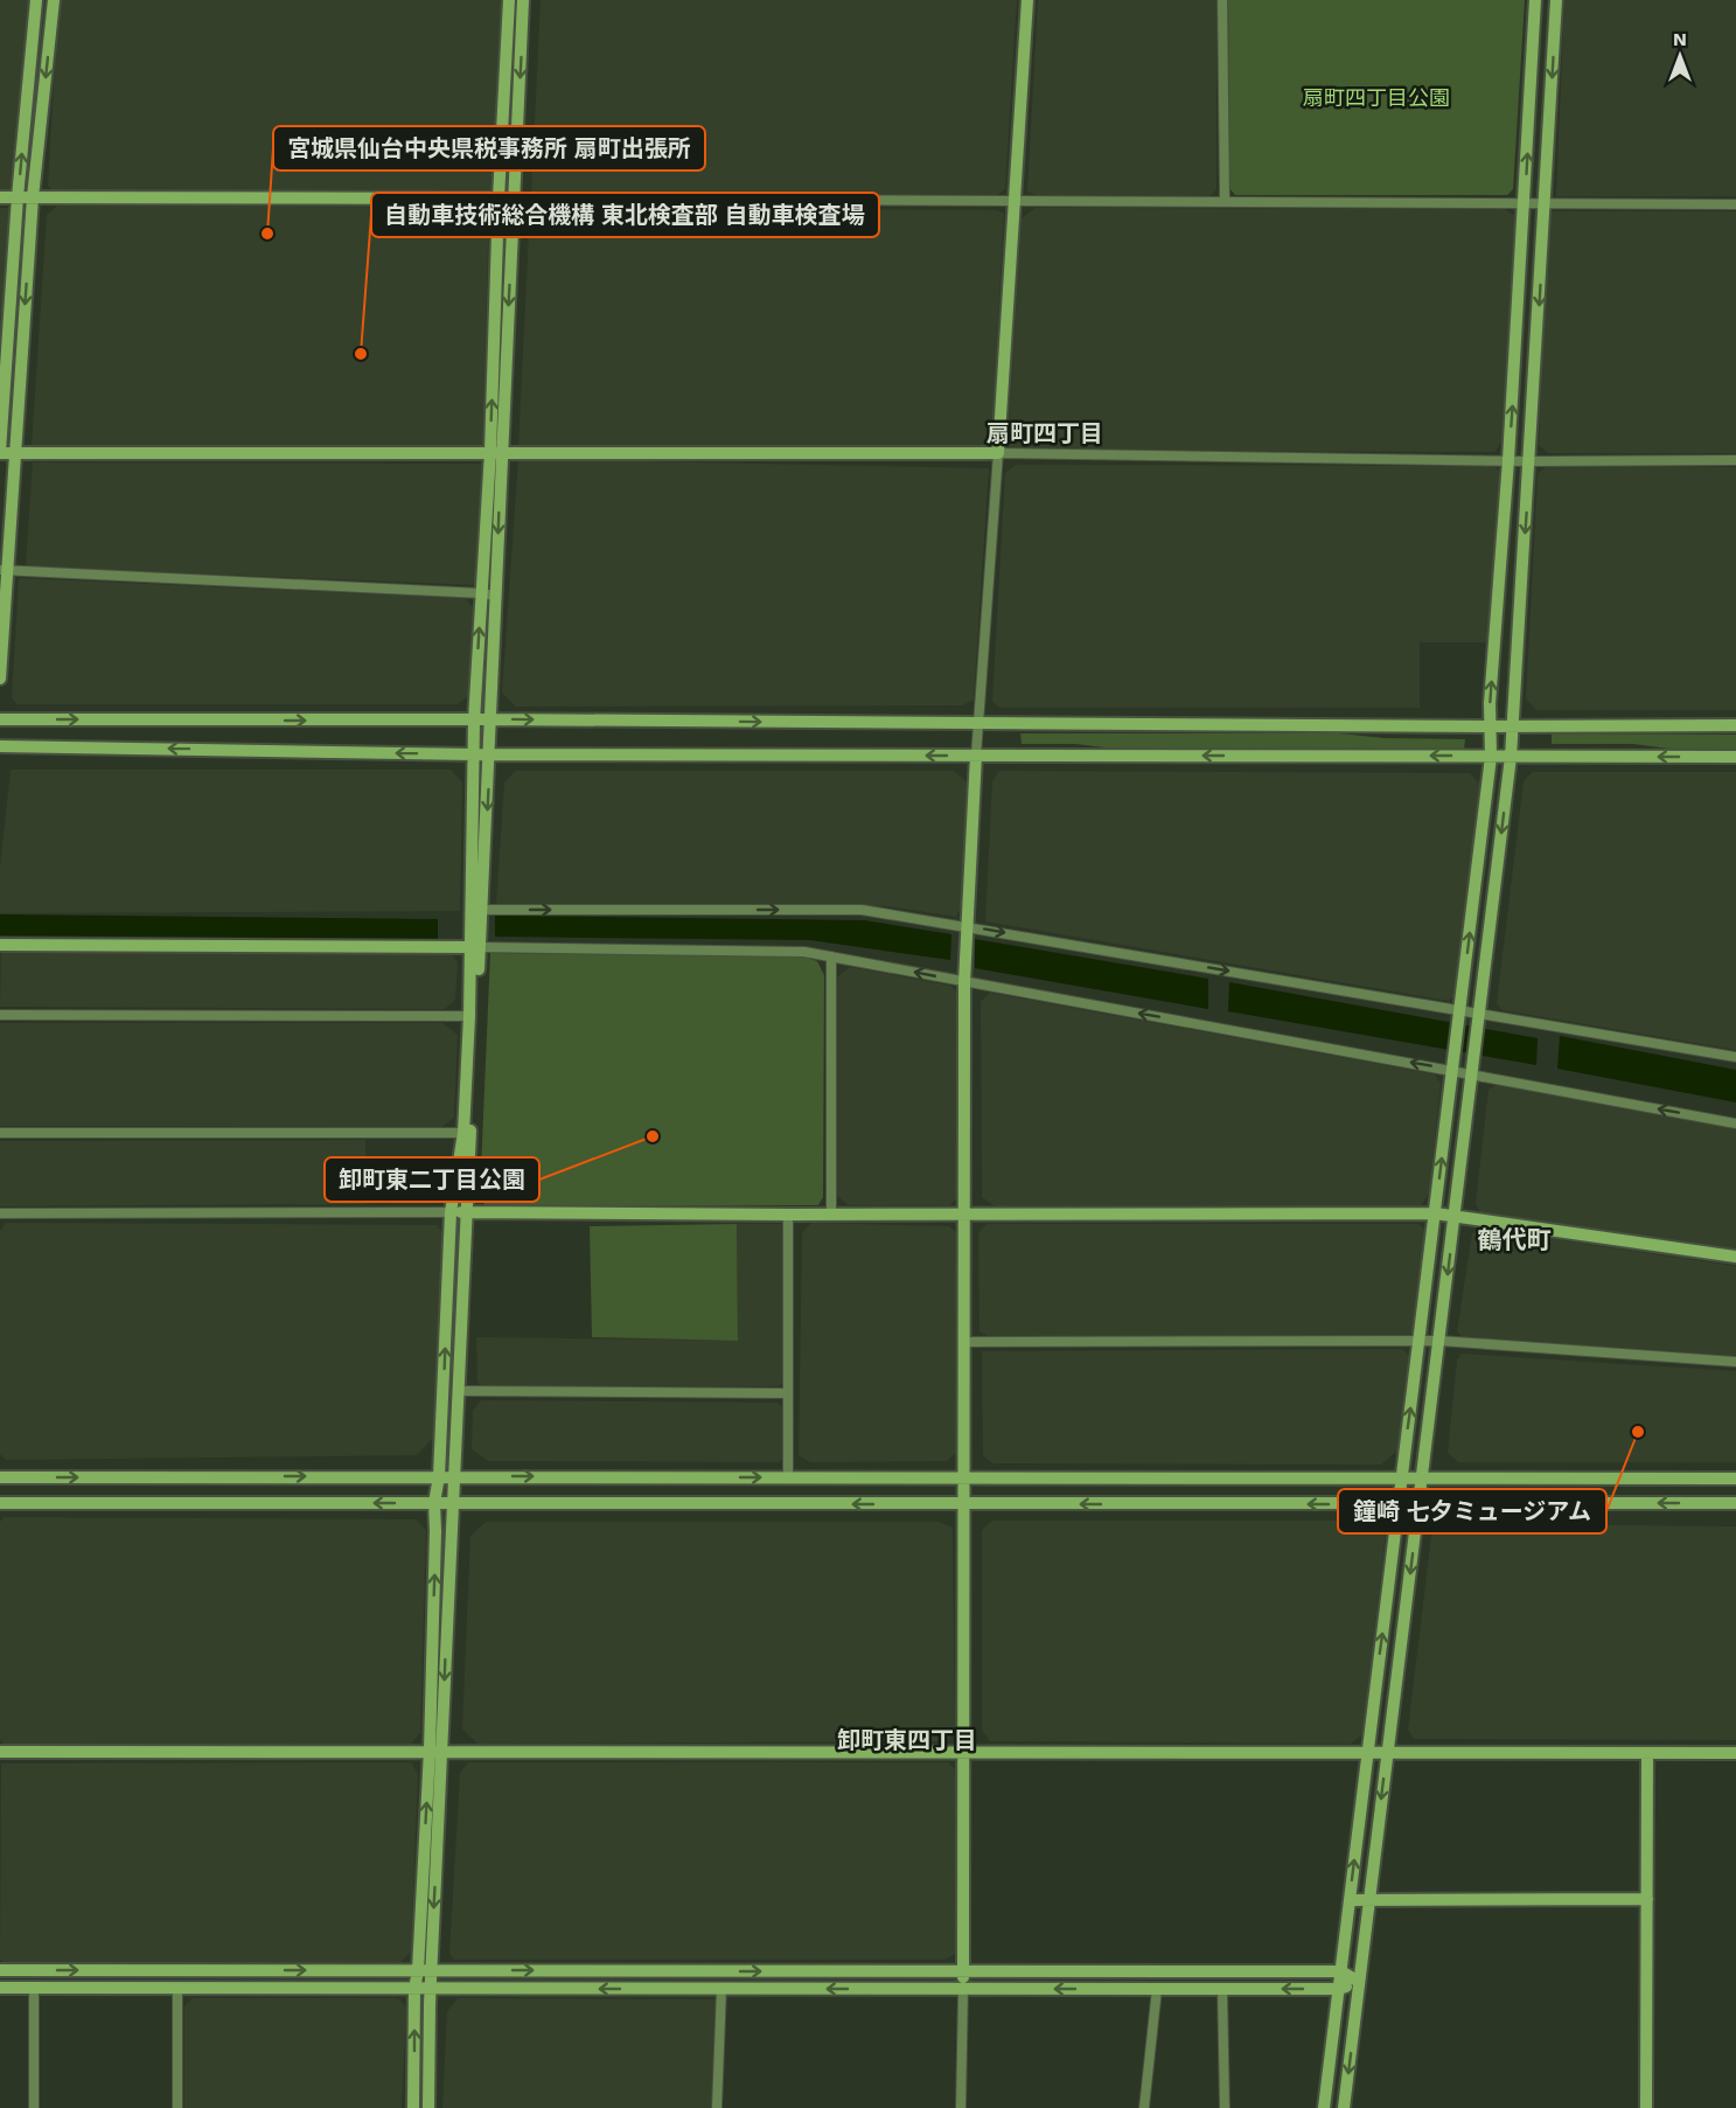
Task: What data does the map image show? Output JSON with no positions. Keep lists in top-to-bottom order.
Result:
{
  "districts": ["扇町四丁目", "鶴代町", "卸町東四丁目"],
  "parks": ["扇町四丁目公園"],
  "places": [
    "宮城県仙台中央県税事務所 扇町出張所",
    "自動車技術総合機構 東北検査部 自動車検査場",
    "卸町東二丁目公園",
    "鐘崎 七夕ミュージアム"
  ],
  "north": "top"
}
